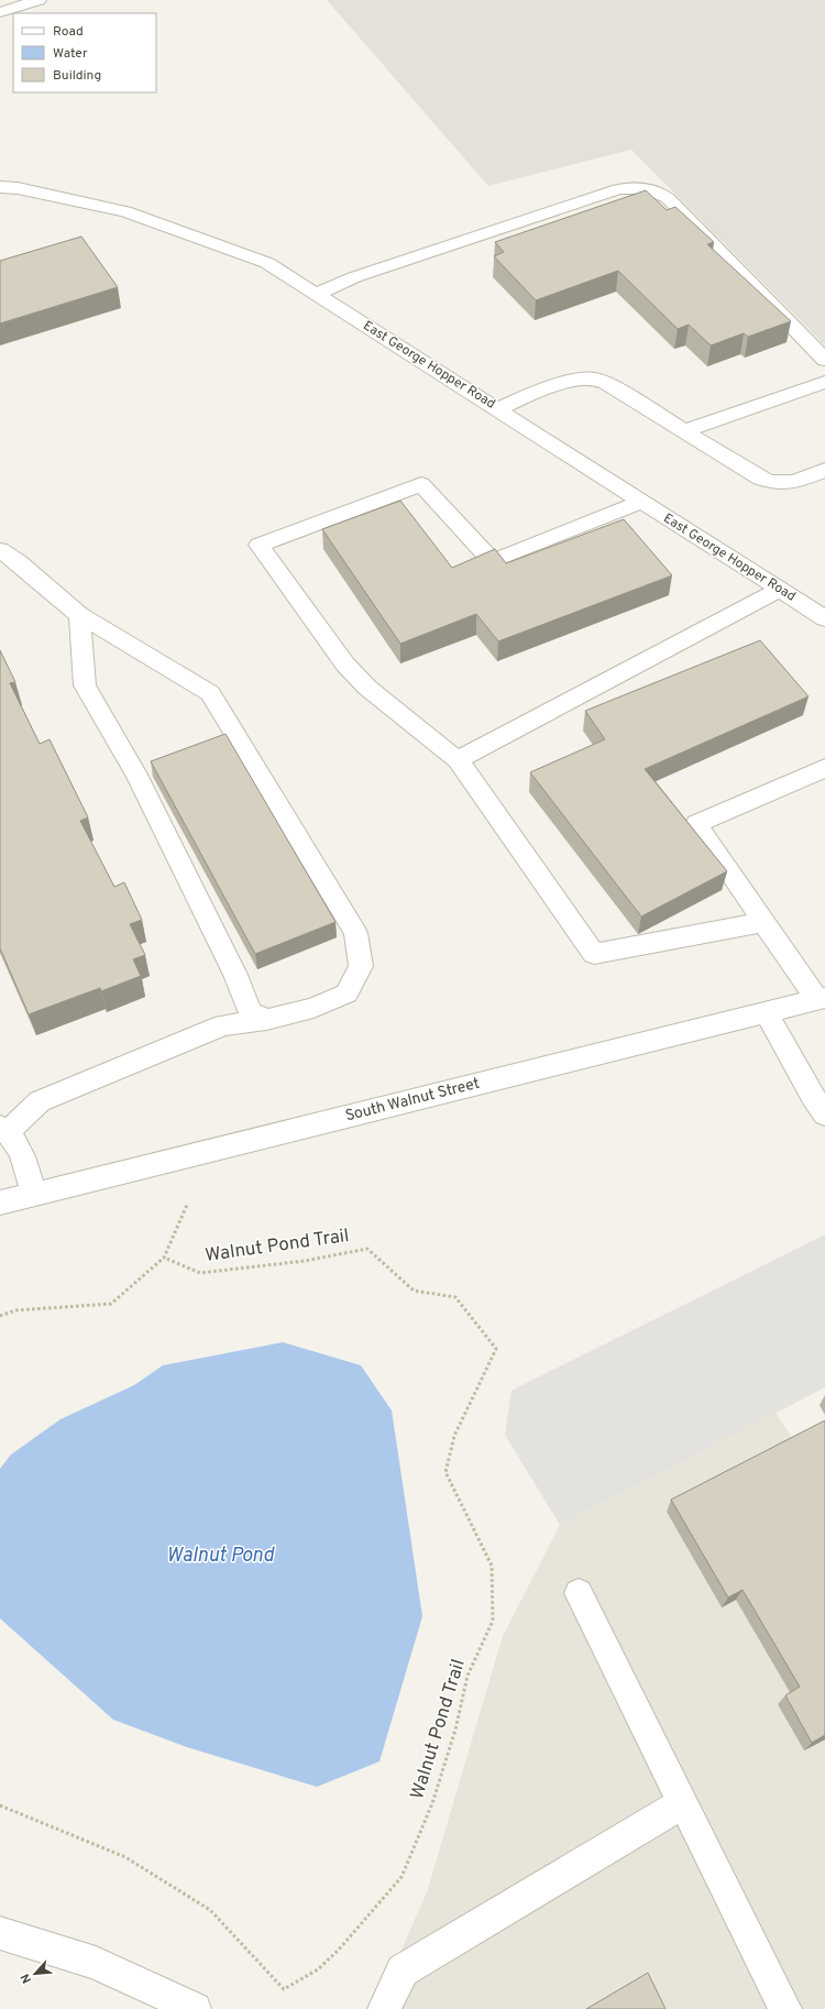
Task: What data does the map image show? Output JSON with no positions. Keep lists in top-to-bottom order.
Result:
{
  "streets": {
    "street": ["East George Hopper Road", "South Walnut Street"],
    "path": ["Walnut Pond Trail"]
  },
  "water": ["Walnut Pond"],
  "legend": ["Road", "Water", "Building"],
  "north": "bottom left"
}
